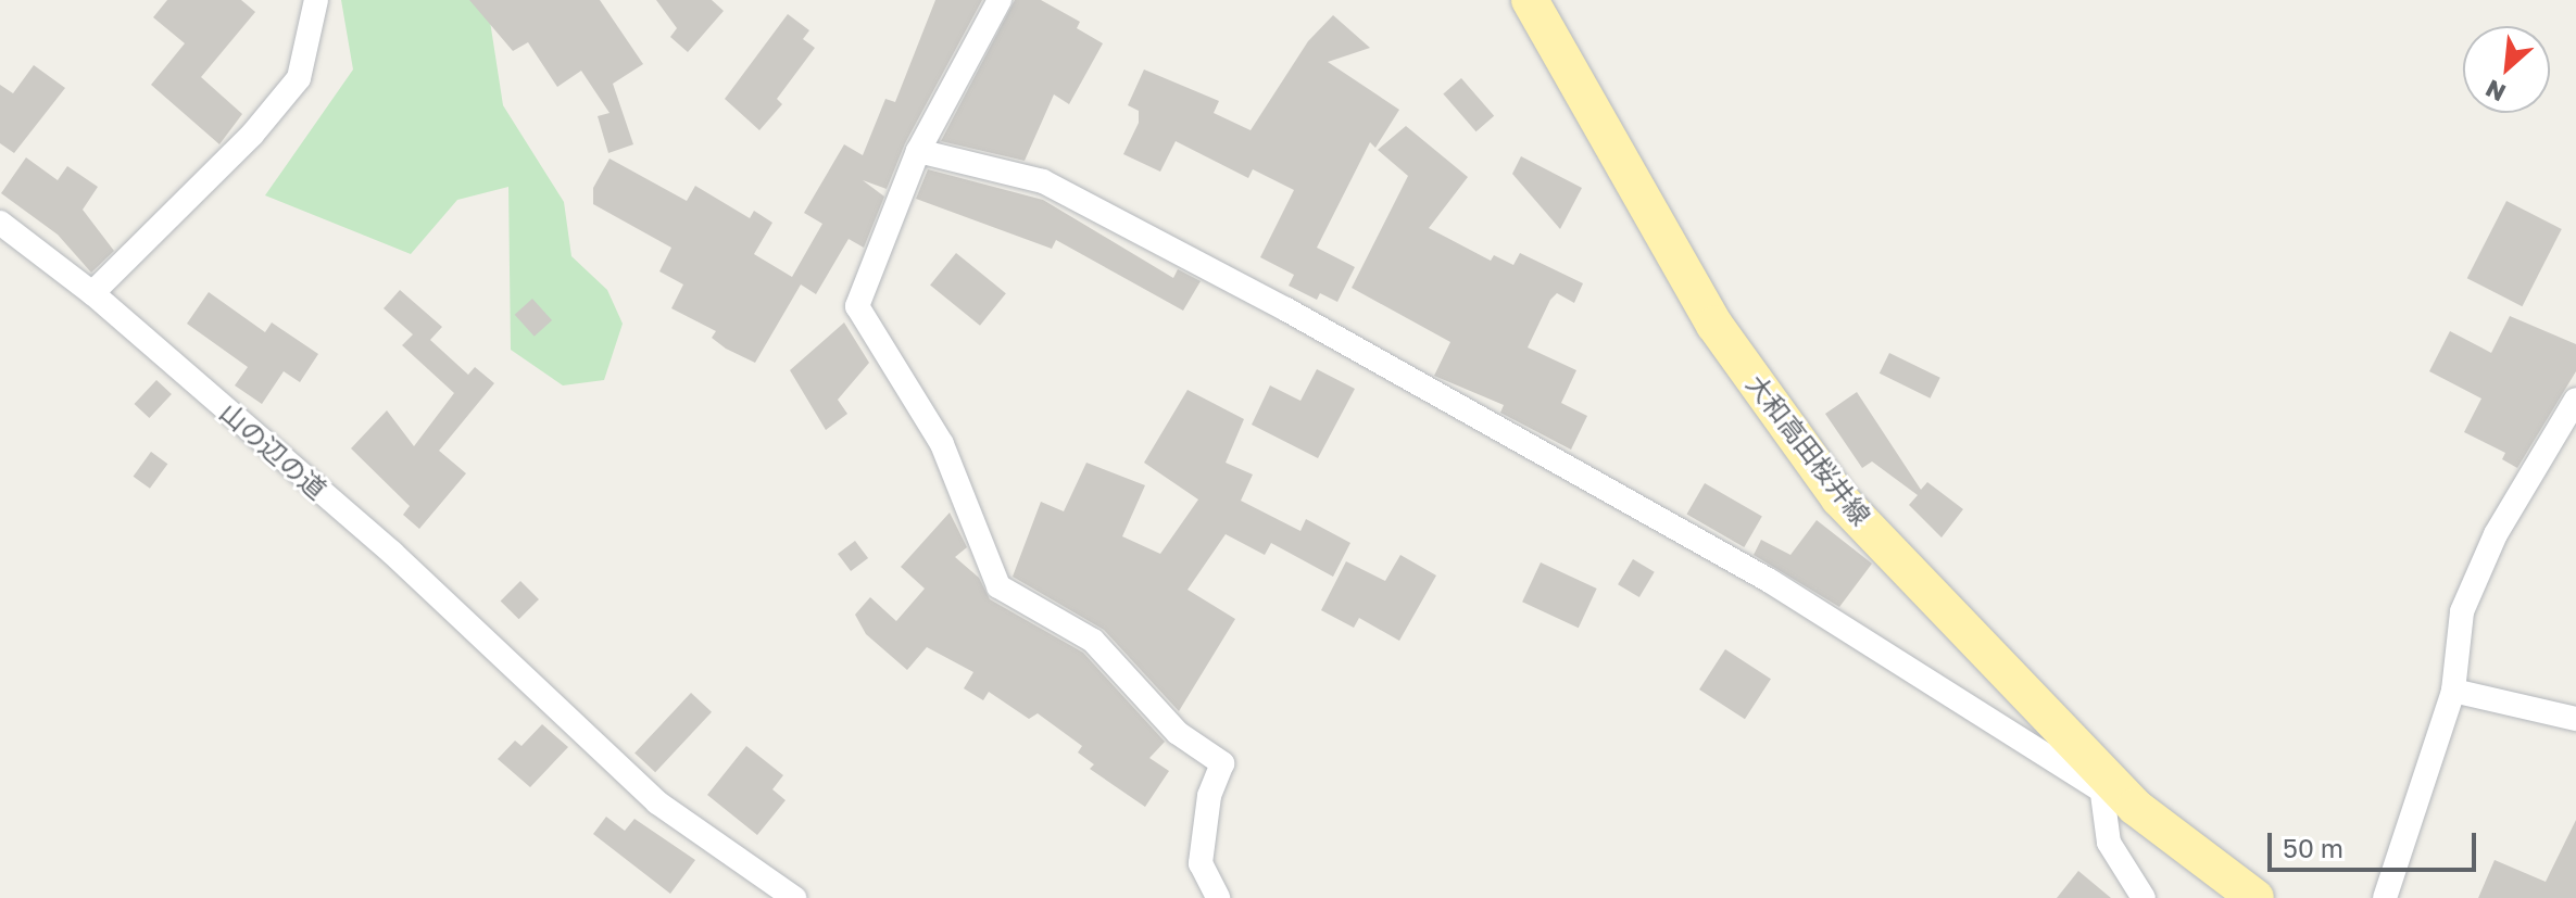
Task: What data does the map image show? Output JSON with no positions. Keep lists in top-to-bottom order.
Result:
{
  "streets": {
    "main road": ["大和高田桜井線"],
    "street": ["山の辺の道"]
  },
  "scale_bar": "50 m",
  "north": "bottom left"
}
